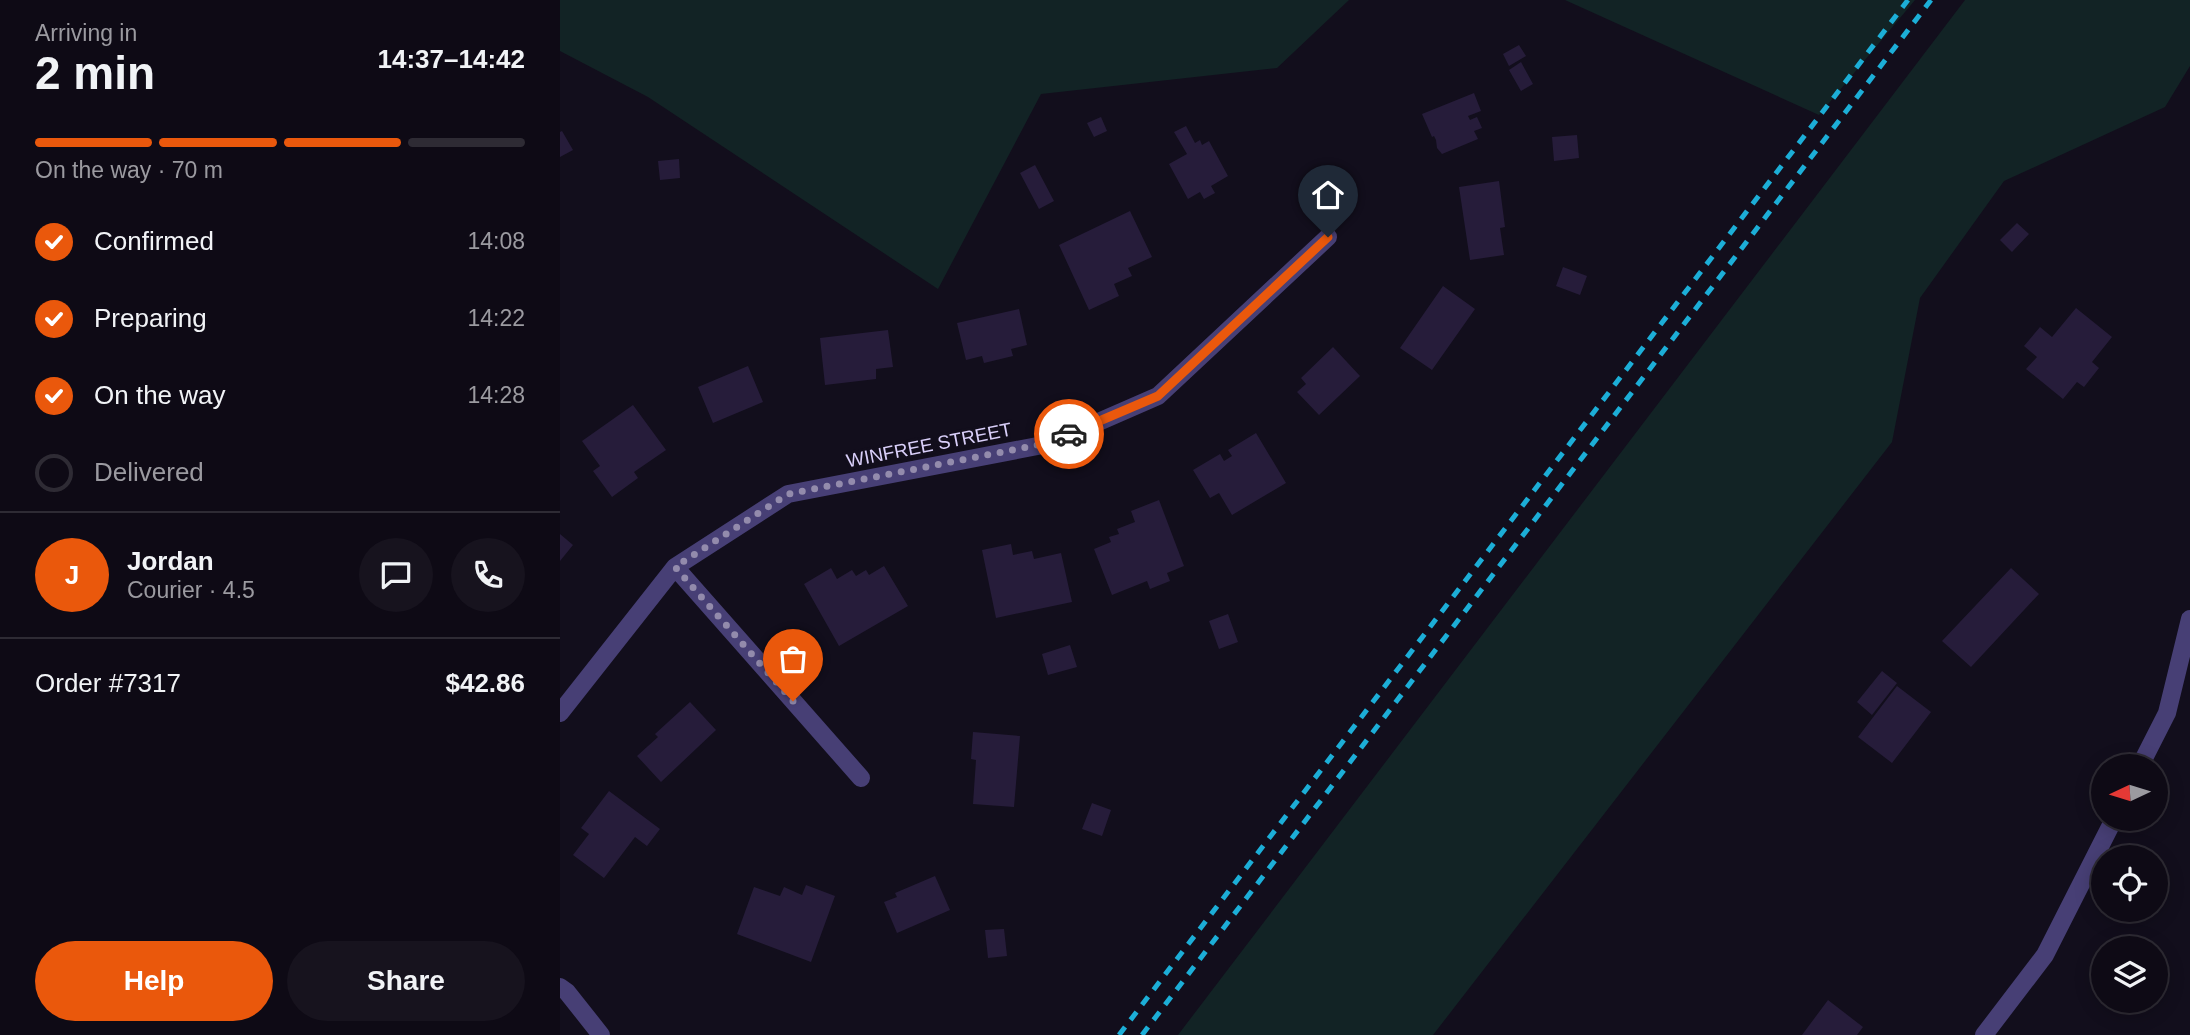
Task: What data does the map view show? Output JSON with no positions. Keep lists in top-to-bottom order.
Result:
{
  "streets": {
    "street": ["WINFREE STREET"]
  },
  "north": "left",
  "page": {
    "heading": ["2 min", "Arriving in", "14:37–14:42"],
    "panel": [
      "Jordan",
      "Courier · 4.5",
      "Order #7317",
      "$42.86"
    ],
    "bar": "On the way · 70 m",
    "list": [
      ["Confirmed", "14:08"],
      ["Preparing", "14:22"],
      ["On the way", "14:28"],
      "Delivered"
    ],
    "round": "J",
    "buttons": ["Help", "Share"]
  }
}
